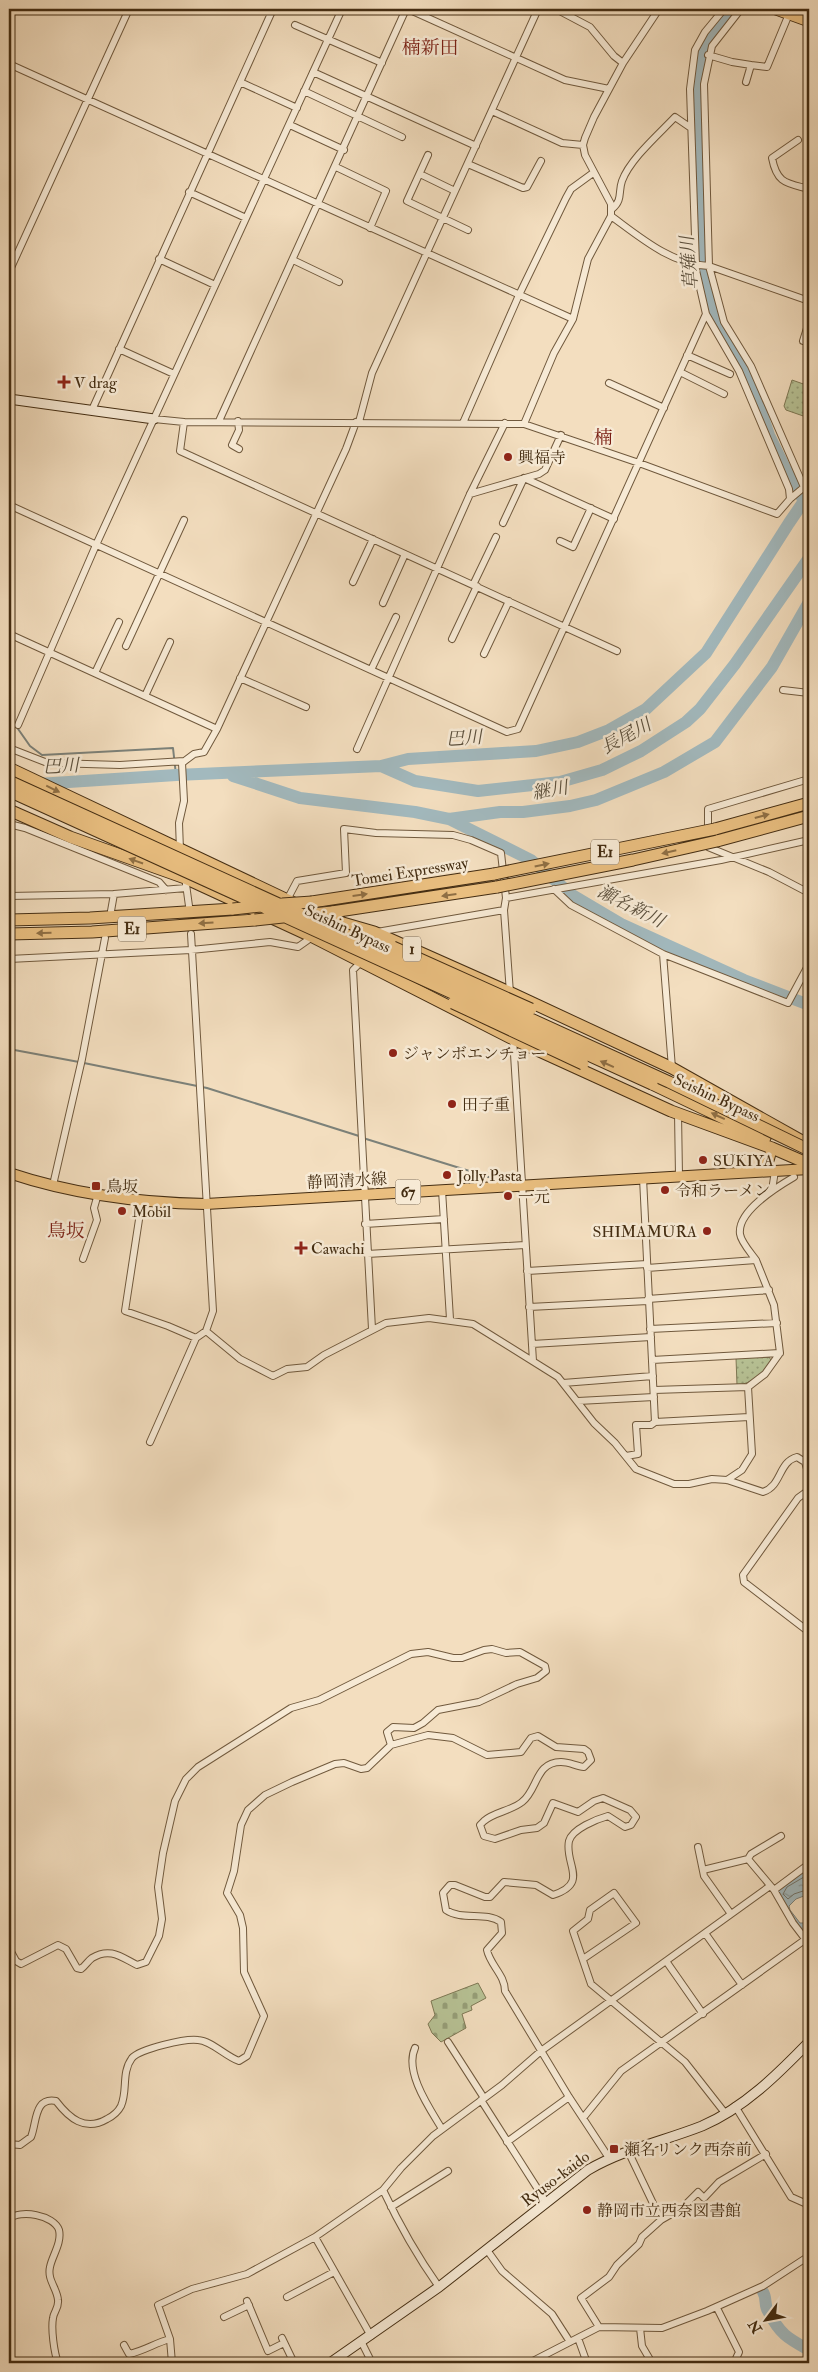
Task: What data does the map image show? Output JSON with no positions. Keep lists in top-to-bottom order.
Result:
{
  "streets": {
    "highway": [
      "E1",
      "Tomei Expressway",
      "Seishin Bypass",
      "1"
    ],
    "main road": ["静岡清水線", "67", "Ryuso-kaido"]
  },
  "crossings": [
    ["Tomei Expressway", "1"],
    ["Seishin Bypass", "1"]
  ],
  "districts": ["楠新田", "楠", "鳥坂"],
  "water": [
    "草薙川",
    "長尾川",
    "巴川",
    "継川",
    "瀬名新川"
  ],
  "places": {
    "health": ["V drag", "Cawachi"],
    "other": [
      "興福寺",
      "ジャンボエンチョー",
      "田子重",
      "SUKIYA",
      "Jolly Pasta",
      "令和ラーメン",
      "一元",
      "Mobil",
      "SHIMAMURA",
      "静岡市立西奈図書館"
    ],
    "transit": ["鳥坂", "瀬名リンク西奈前"]
  },
  "north": "bottom left"
}
